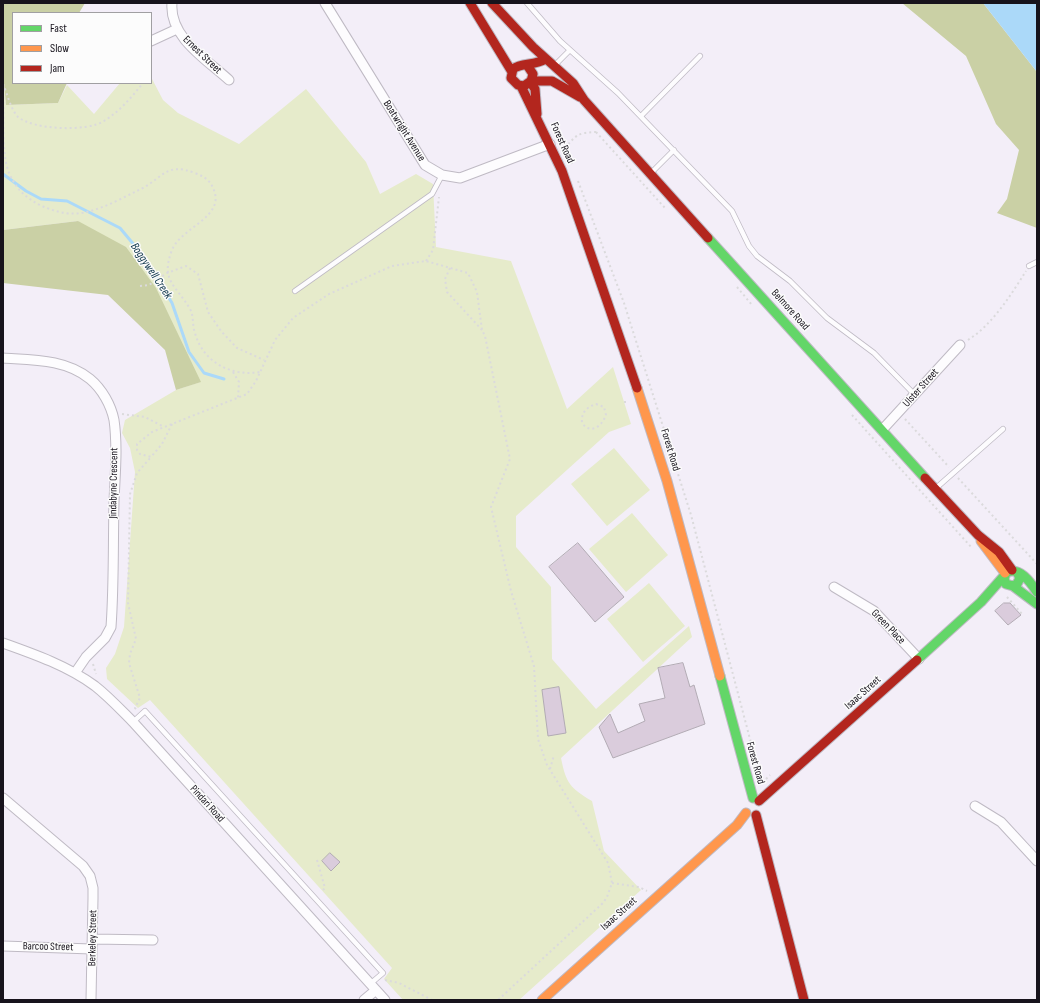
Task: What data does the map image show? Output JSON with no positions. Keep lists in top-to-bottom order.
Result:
{
  "streets": {
    "street": [
      "Ernest Street",
      "Boatwright Avenue",
      "Forest Road",
      "Belmore Road",
      "Ulster Street",
      "Jindabyne Crescent",
      "Green Place",
      "Isaac Street",
      "Pindari Road",
      "Berkeley Street",
      "Barcoo Street"
    ]
  },
  "crossings": [
    ["Boatwright Avenue", "Forest Road"],
    ["Forest Road", "Belmore Road"],
    ["Forest Road", "Isaac Street"],
    ["Belmore Road", "Ulster Street"],
    ["Belmore Road", "Isaac Street"],
    ["Jindabyne Crescent", "Pindari Road"],
    ["Green Place", "Isaac Street"],
    ["Berkeley Street", "Barcoo Street"]
  ],
  "water": ["Boggywell Creek"],
  "legend": ["Fast", "Slow", "Jam"]
}
